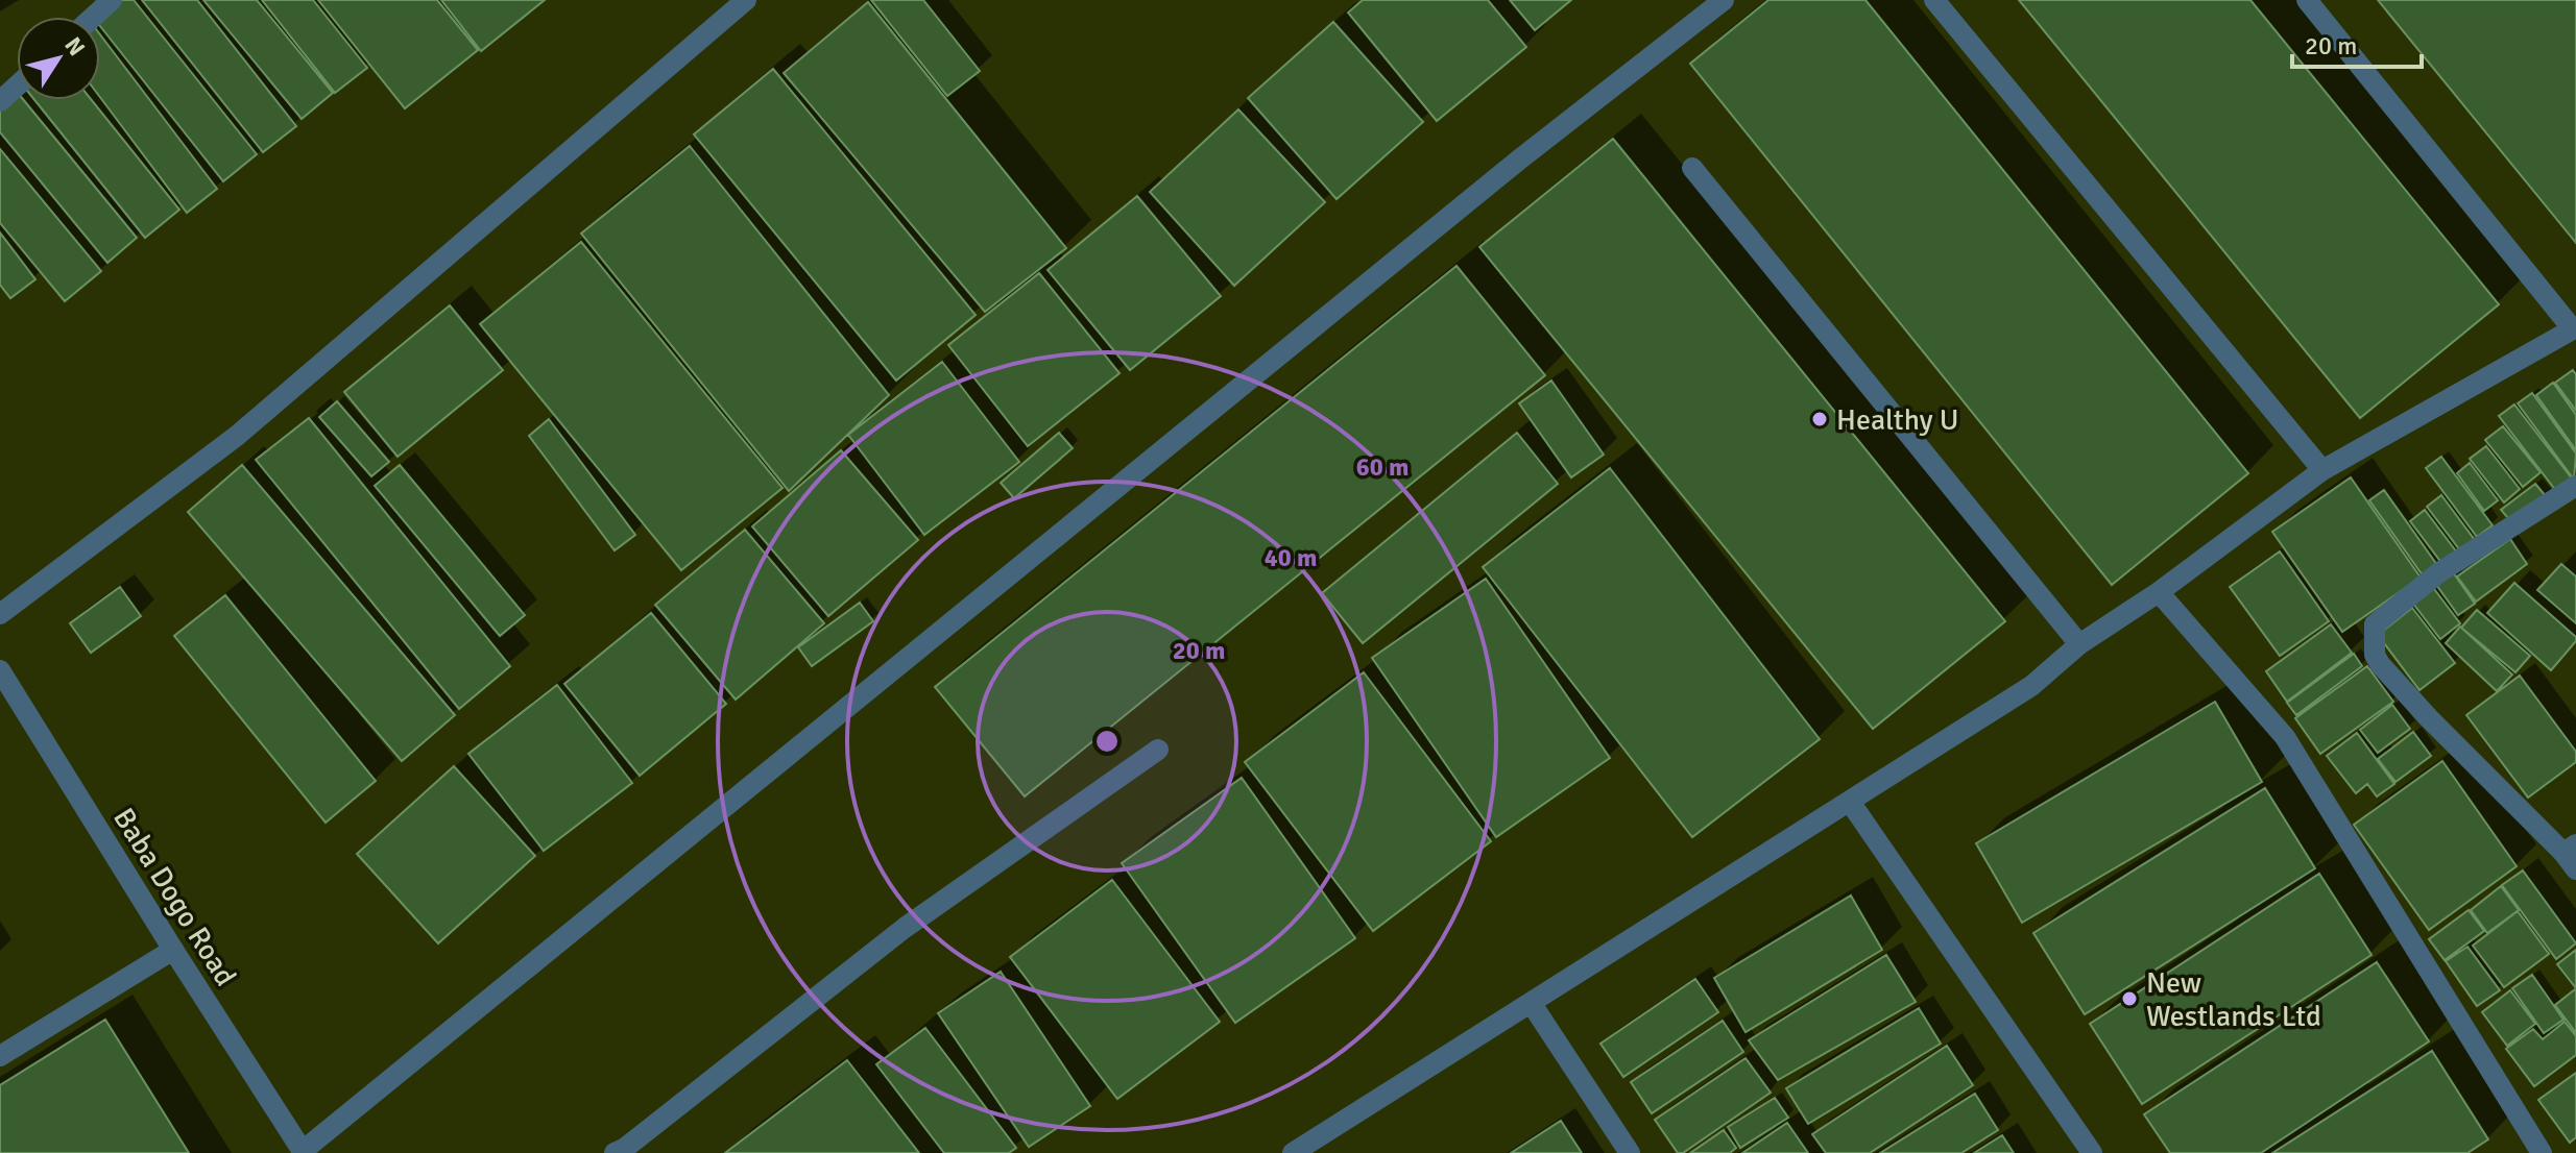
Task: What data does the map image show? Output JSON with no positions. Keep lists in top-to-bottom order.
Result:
{
  "streets": {
    "street": ["Baba Dogo Road"]
  },
  "places": ["Healthy U", "New Westlands Ltd"],
  "scale_bar": "20 m",
  "north": "top right",
  "rings": ["60 m", "40 m", "20 m"]
}
